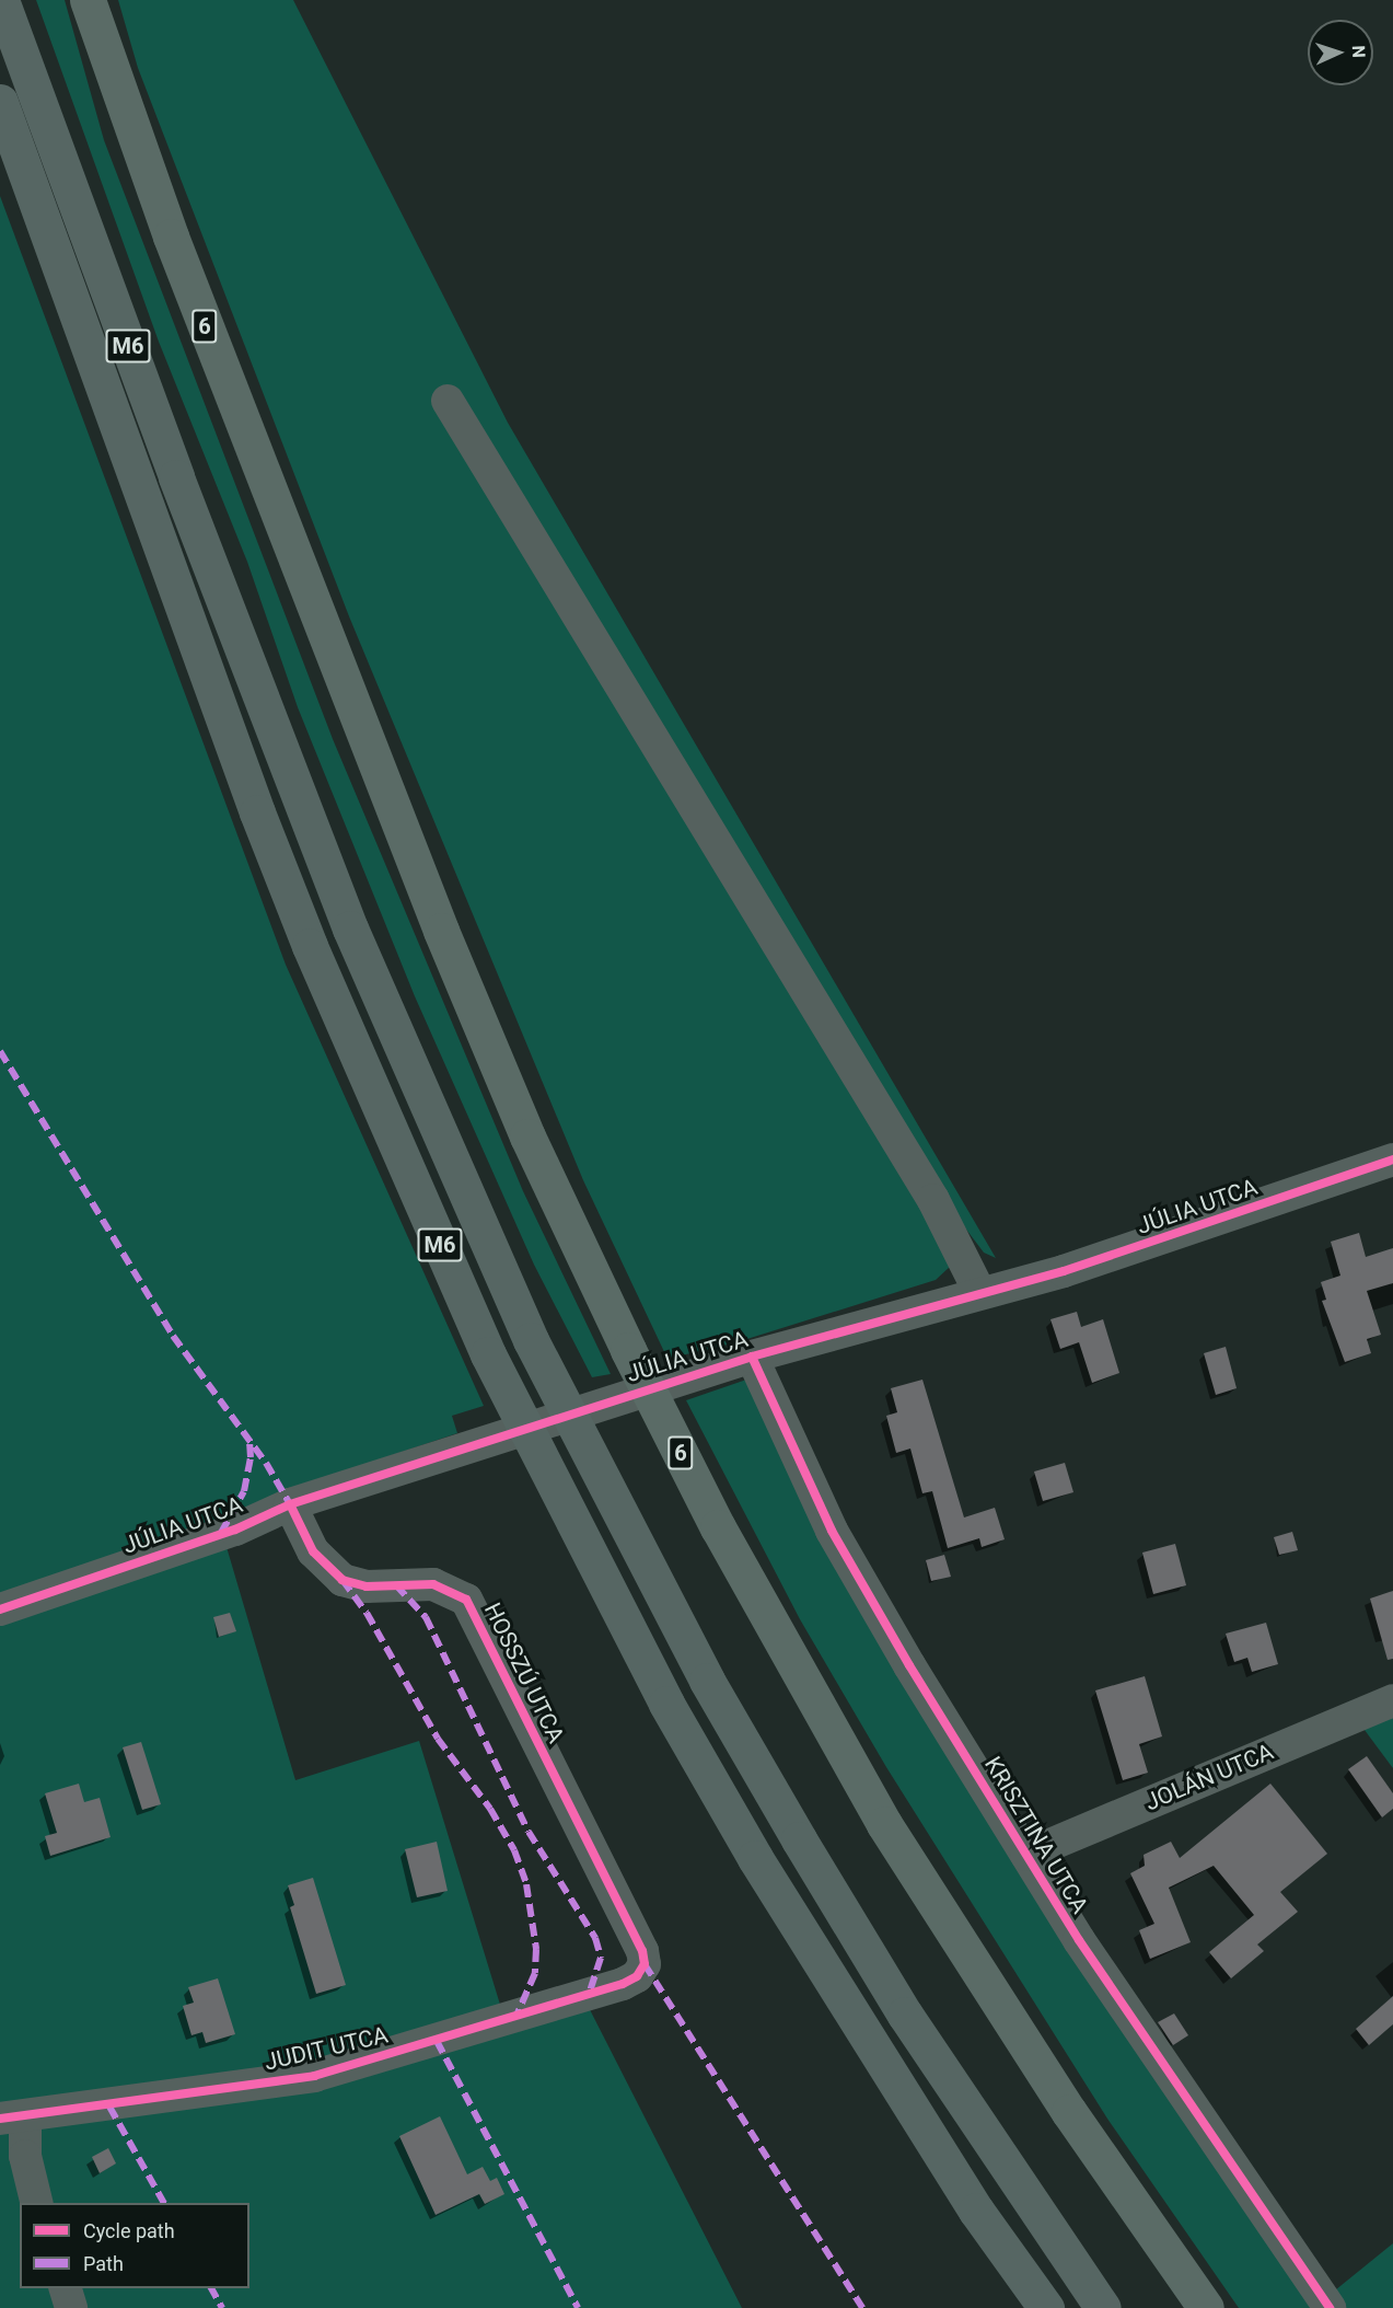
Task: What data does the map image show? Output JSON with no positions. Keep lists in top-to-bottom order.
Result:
{
  "streets": {
    "highway": ["M6"],
    "main road": ["6"],
    "street": [
      "JÚLIA UTCA",
      "HOSSZÚ UTCA",
      "JOLÁN UTCA",
      "KRISZTINA UTCA",
      "JUDIT UTCA"
    ]
  },
  "crossings": [
    ["JÚLIA UTCA", "HOSSZÚ UTCA"],
    ["JÚLIA UTCA", "KRISZTINA UTCA"],
    ["HOSSZÚ UTCA", "JUDIT UTCA"],
    ["JOLÁN UTCA", "KRISZTINA UTCA"]
  ],
  "legend": ["Cycle path", "Path"],
  "north": "right"
}
